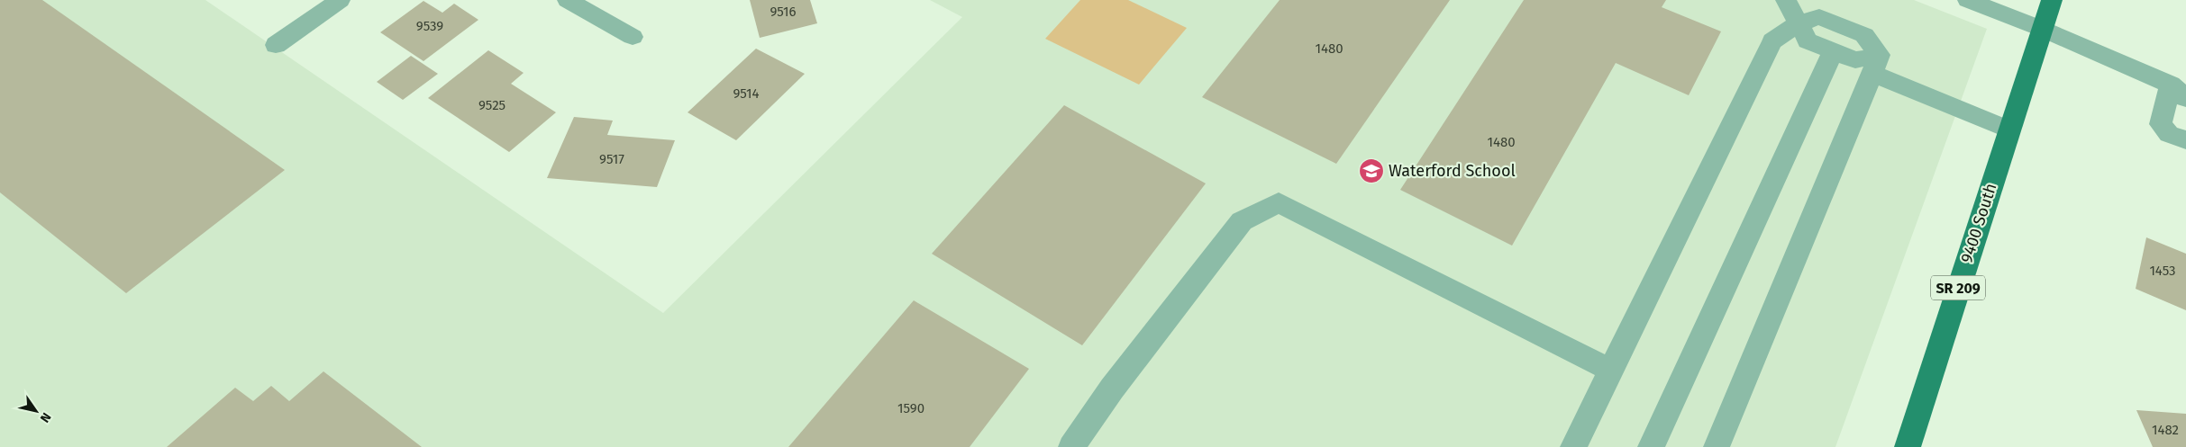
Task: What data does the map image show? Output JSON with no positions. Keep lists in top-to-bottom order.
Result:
{
  "streets": {
    "main road": ["9400 South", "SR 209"]
  },
  "places": {
    "school or university": ["Waterford School"]
  },
  "house_numbers": [
    "9516",
    "9539",
    "1480",
    "9514",
    "9525",
    "1480",
    "9517",
    "1453",
    "1590",
    "1482"
  ],
  "north": "bottom right"
}
